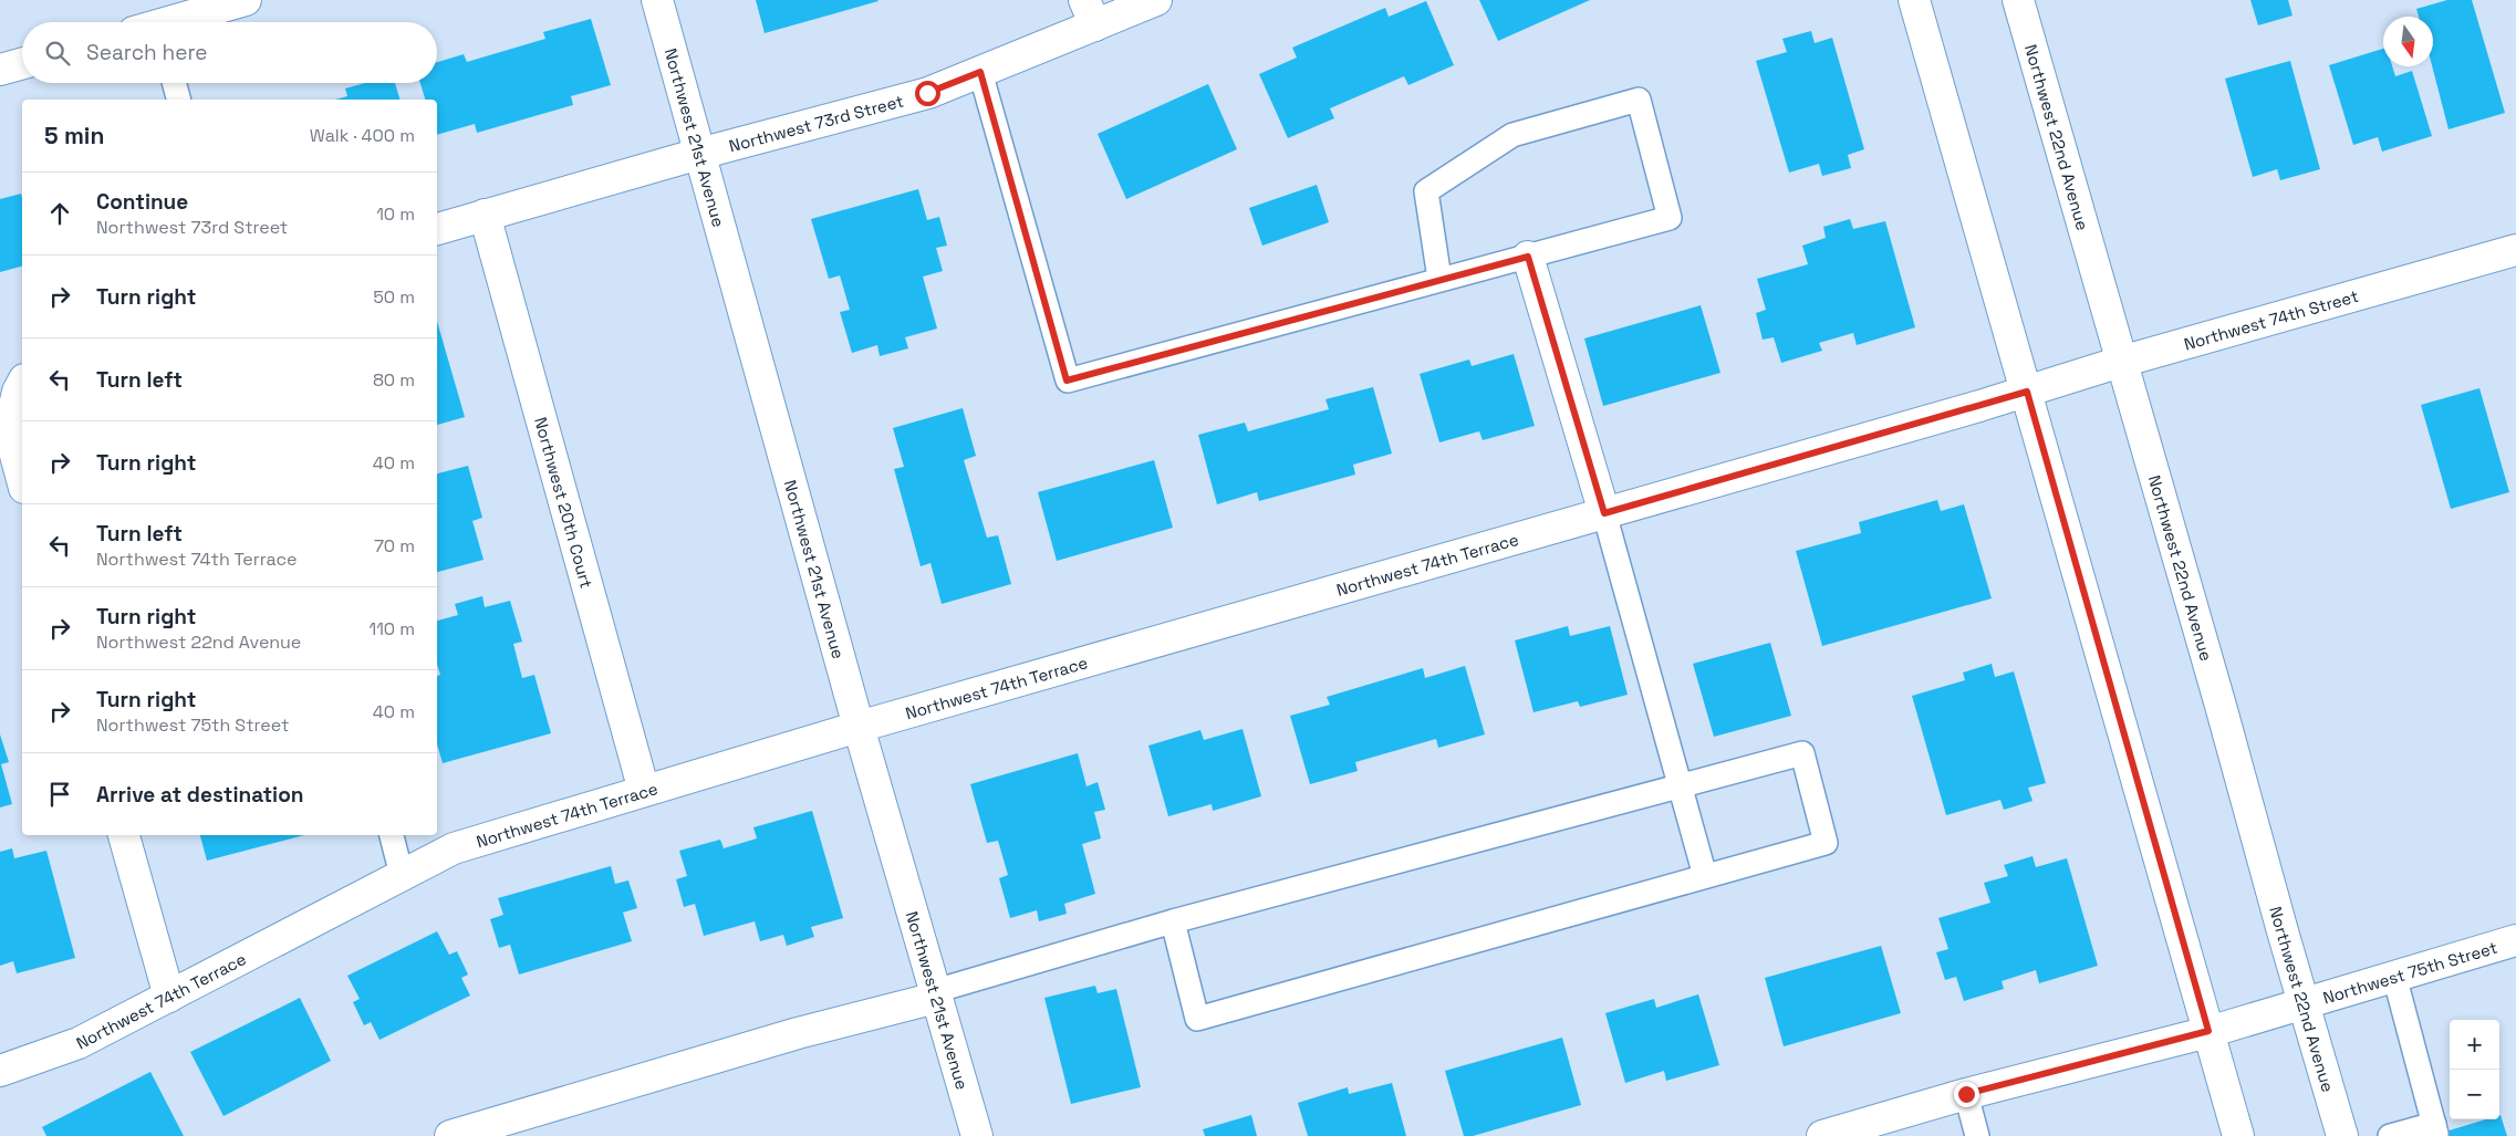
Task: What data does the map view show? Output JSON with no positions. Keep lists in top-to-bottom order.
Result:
{
  "streets": {
    "street": [
      "Northwest 73rd Street",
      "Northwest 21st Avenue",
      "Northwest 22nd Avenue",
      "Northwest 74th Street",
      "Northwest 20th Court",
      "Northwest 74th Terrace",
      "Northwest 75th Street"
    ]
  },
  "crossings": [
    ["Northwest 73rd Street", "Northwest 21st Avenue"],
    ["Northwest 73rd Street", "Northwest 20th Court"],
    ["Northwest 21st Avenue", "Northwest 74th Terrace"],
    ["Northwest 22nd Avenue", "Northwest 74th Street"],
    ["Northwest 22nd Avenue", "Northwest 75th Street"],
    ["Northwest 74th Street", "Northwest 74th Terrace"],
    ["Northwest 20th Court", "Northwest 74th Terrace"]
  ],
  "north": "bottom",
  "page": {
    "search": "Search here",
    "heading": ["5 min", "Walk · 400 m"],
    "list": [
      ["Continue", "Northwest 73rd Street", "10 m"],
      ["Turn right", "50 m"],
      ["Turn left", "80 m"],
      ["Turn right", "40 m"],
      ["Turn left", "Northwest 74th Terrace", "70 m"],
      ["Turn right", "Northwest 22nd Avenue", "110 m"],
      ["Turn right", "Northwest 75th Street", "40 m"],
      "Arrive at destination"
    ],
    "map_buttons": ["+", "−"]
  }
}
